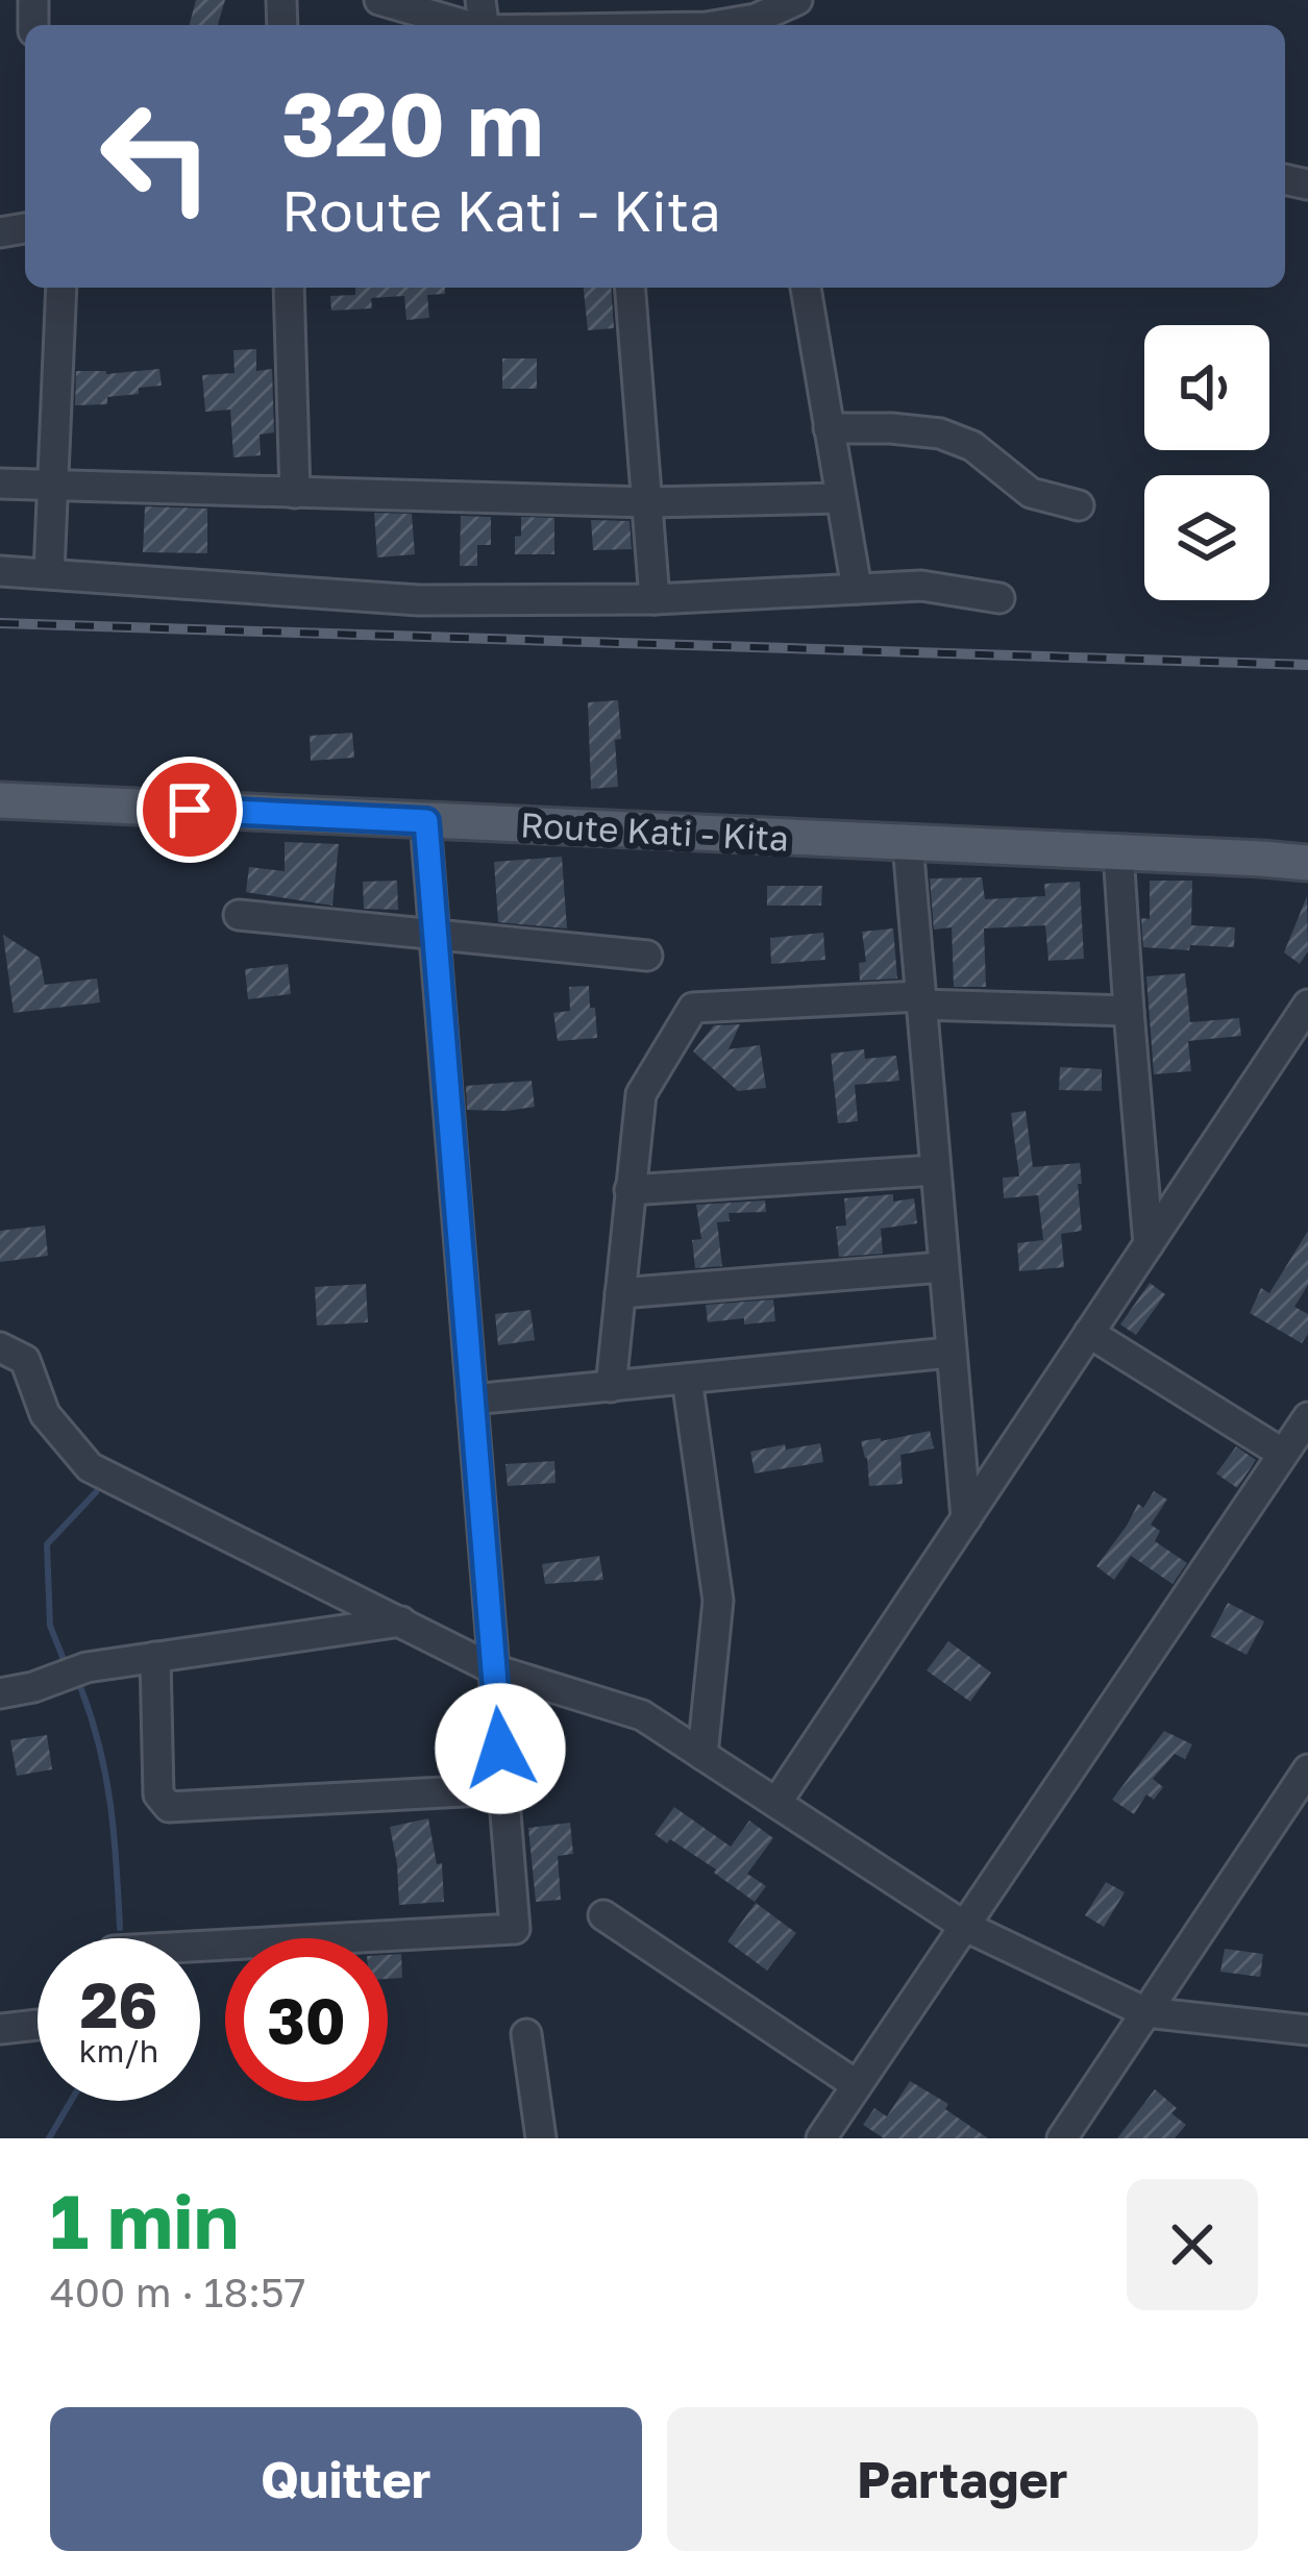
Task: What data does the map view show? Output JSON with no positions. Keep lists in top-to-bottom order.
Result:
{
  "streets": {
    "main road": ["Route Kati - Kita"]
  },
  "page": {
    "turn": ["320 m", "Route Kati - Kita"],
    "speed": "26 km/h",
    "limit": "30",
    "heading": ["1 min", "400 m · 18:57"],
    "buttons": ["Quitter", "Partager"]
  }
}
